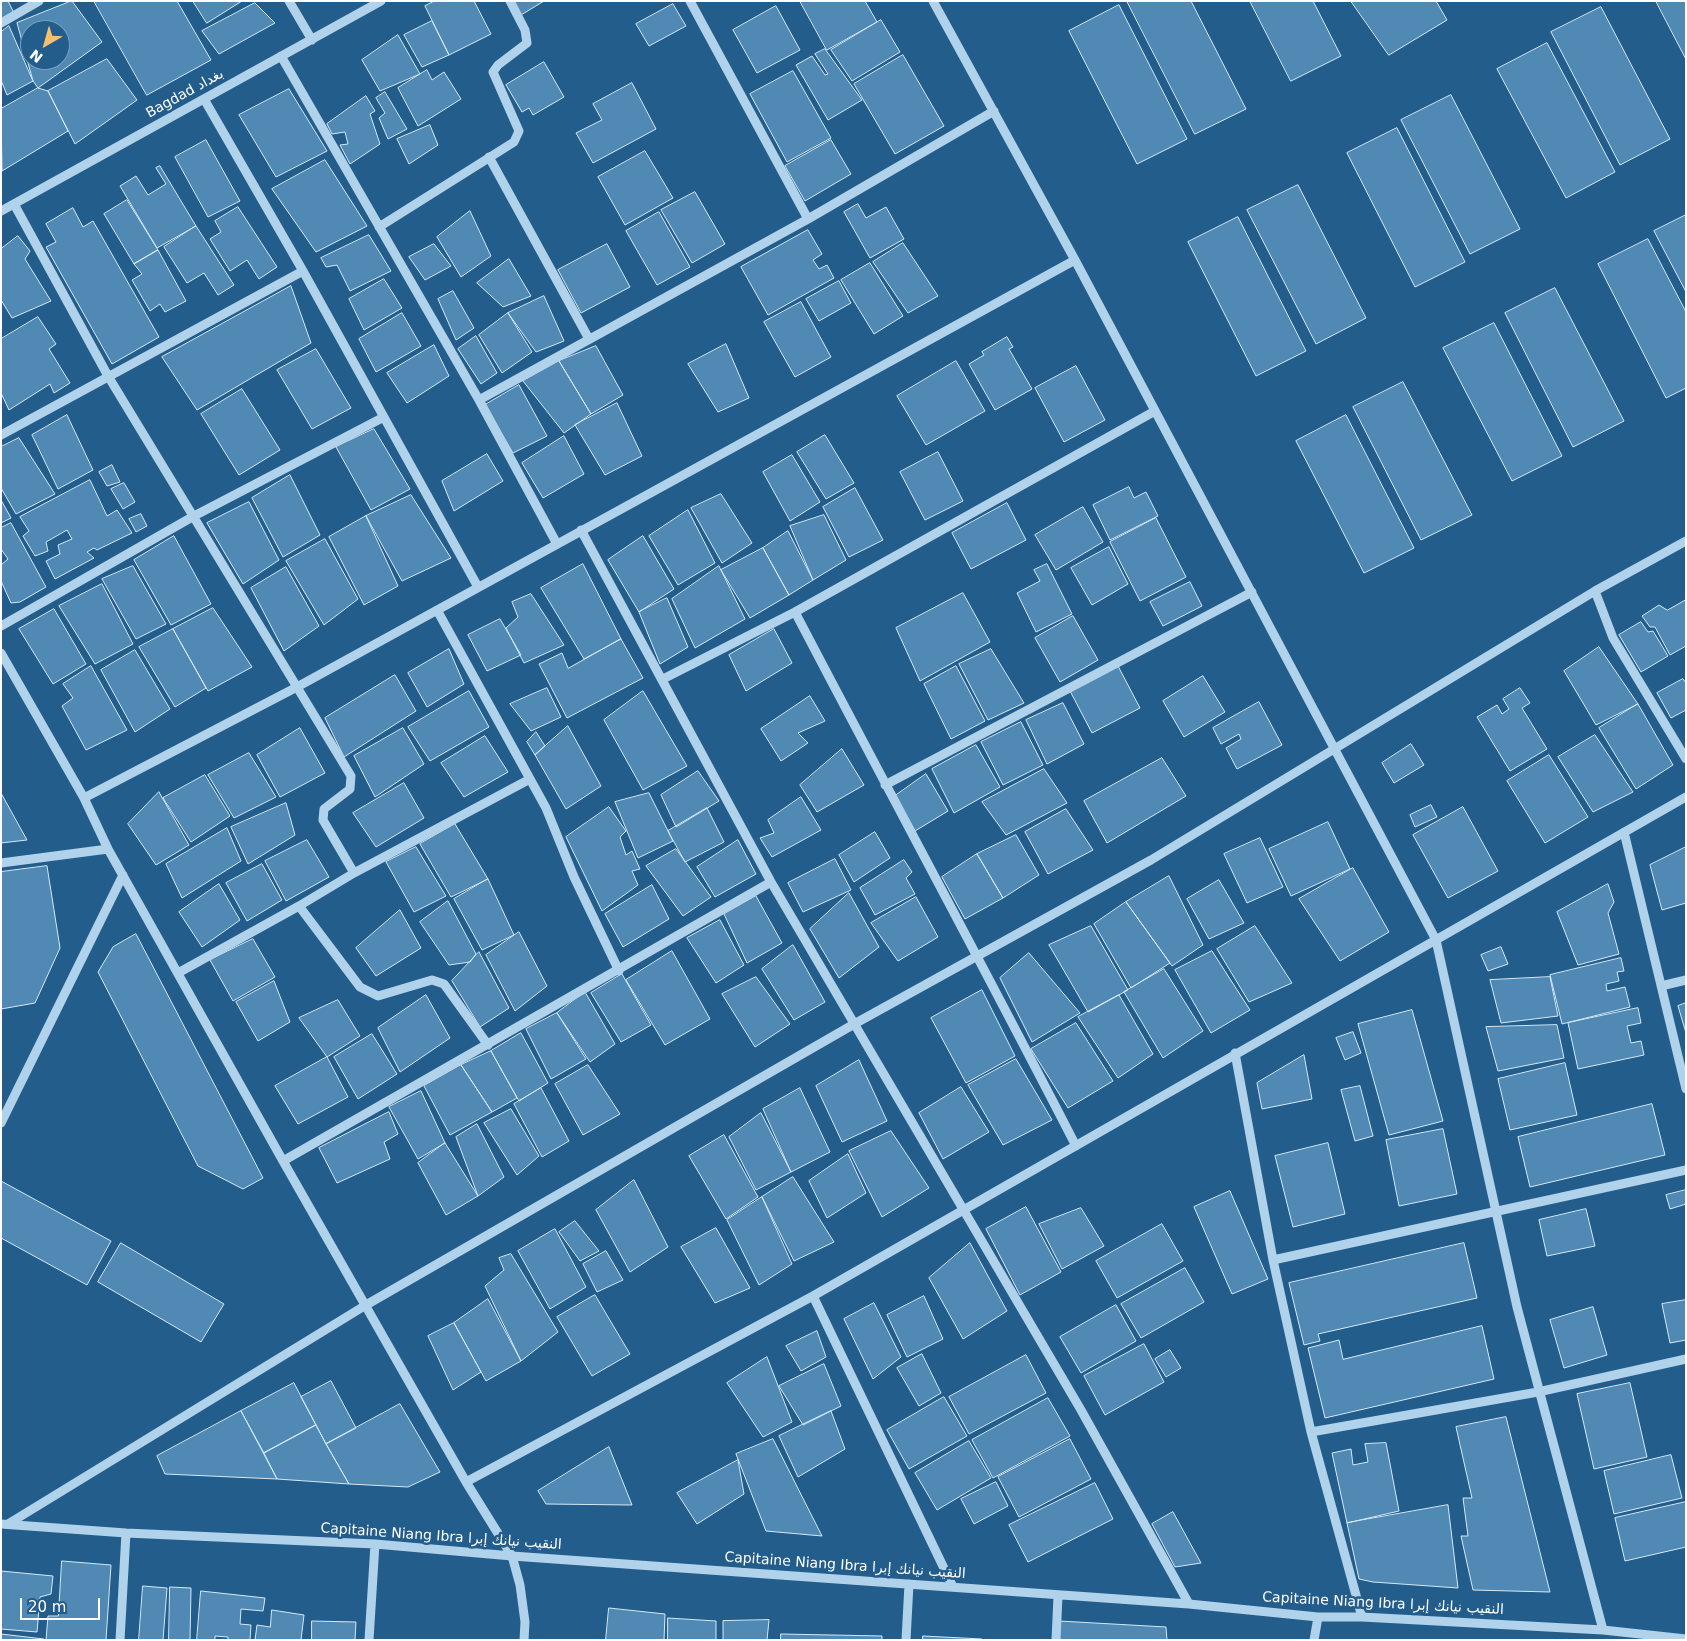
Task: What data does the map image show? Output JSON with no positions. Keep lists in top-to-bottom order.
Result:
{
  "streets": {
    "street": ["Bagdad بغداد", "Capitaine Niang Ibra النقيب نيانك إبرا"]
  },
  "scale_bar": "20 m",
  "north": "bottom left"
}
